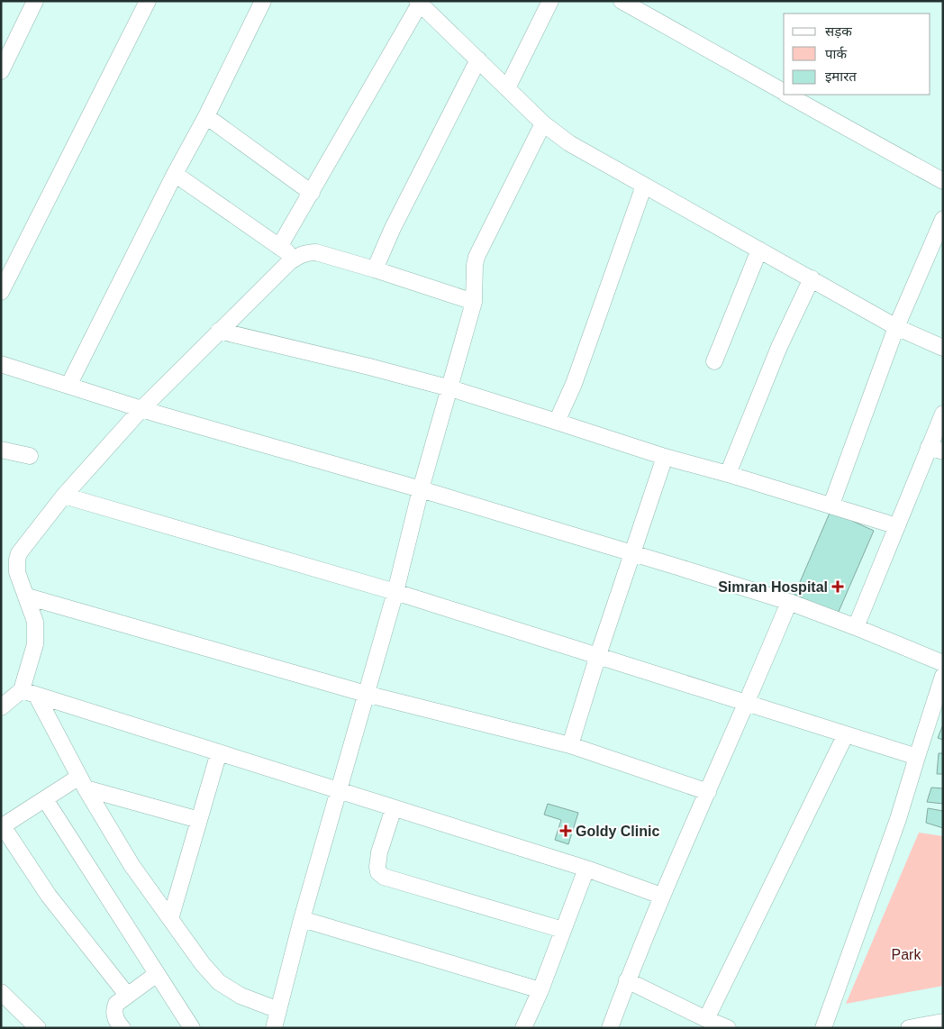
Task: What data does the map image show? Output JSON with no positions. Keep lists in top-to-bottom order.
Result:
{
  "parks": ["Park"],
  "places": {
    "health": ["Simran Hospital", "Goldy Clinic"]
  },
  "legend": ["सड़क", "पार्क", "इमारत"]
}
